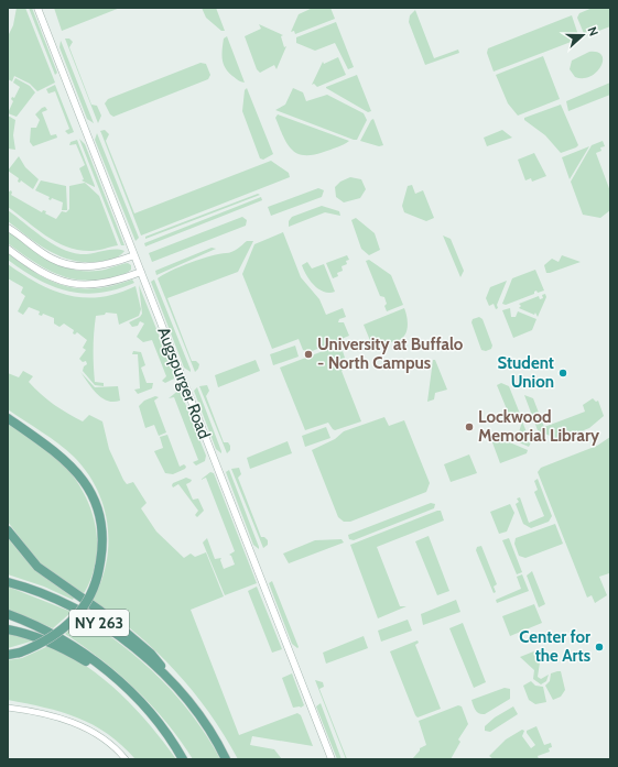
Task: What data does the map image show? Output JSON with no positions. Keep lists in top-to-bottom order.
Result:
{
  "streets": {
    "main road": ["NY 263"],
    "street": ["Augspurger Road"]
  },
  "places": [
    "University at Buffalo - North Campus",
    "Student Union",
    "Lockwood Memorial Library",
    "Center for the Arts"
  ],
  "north": "right"
}
